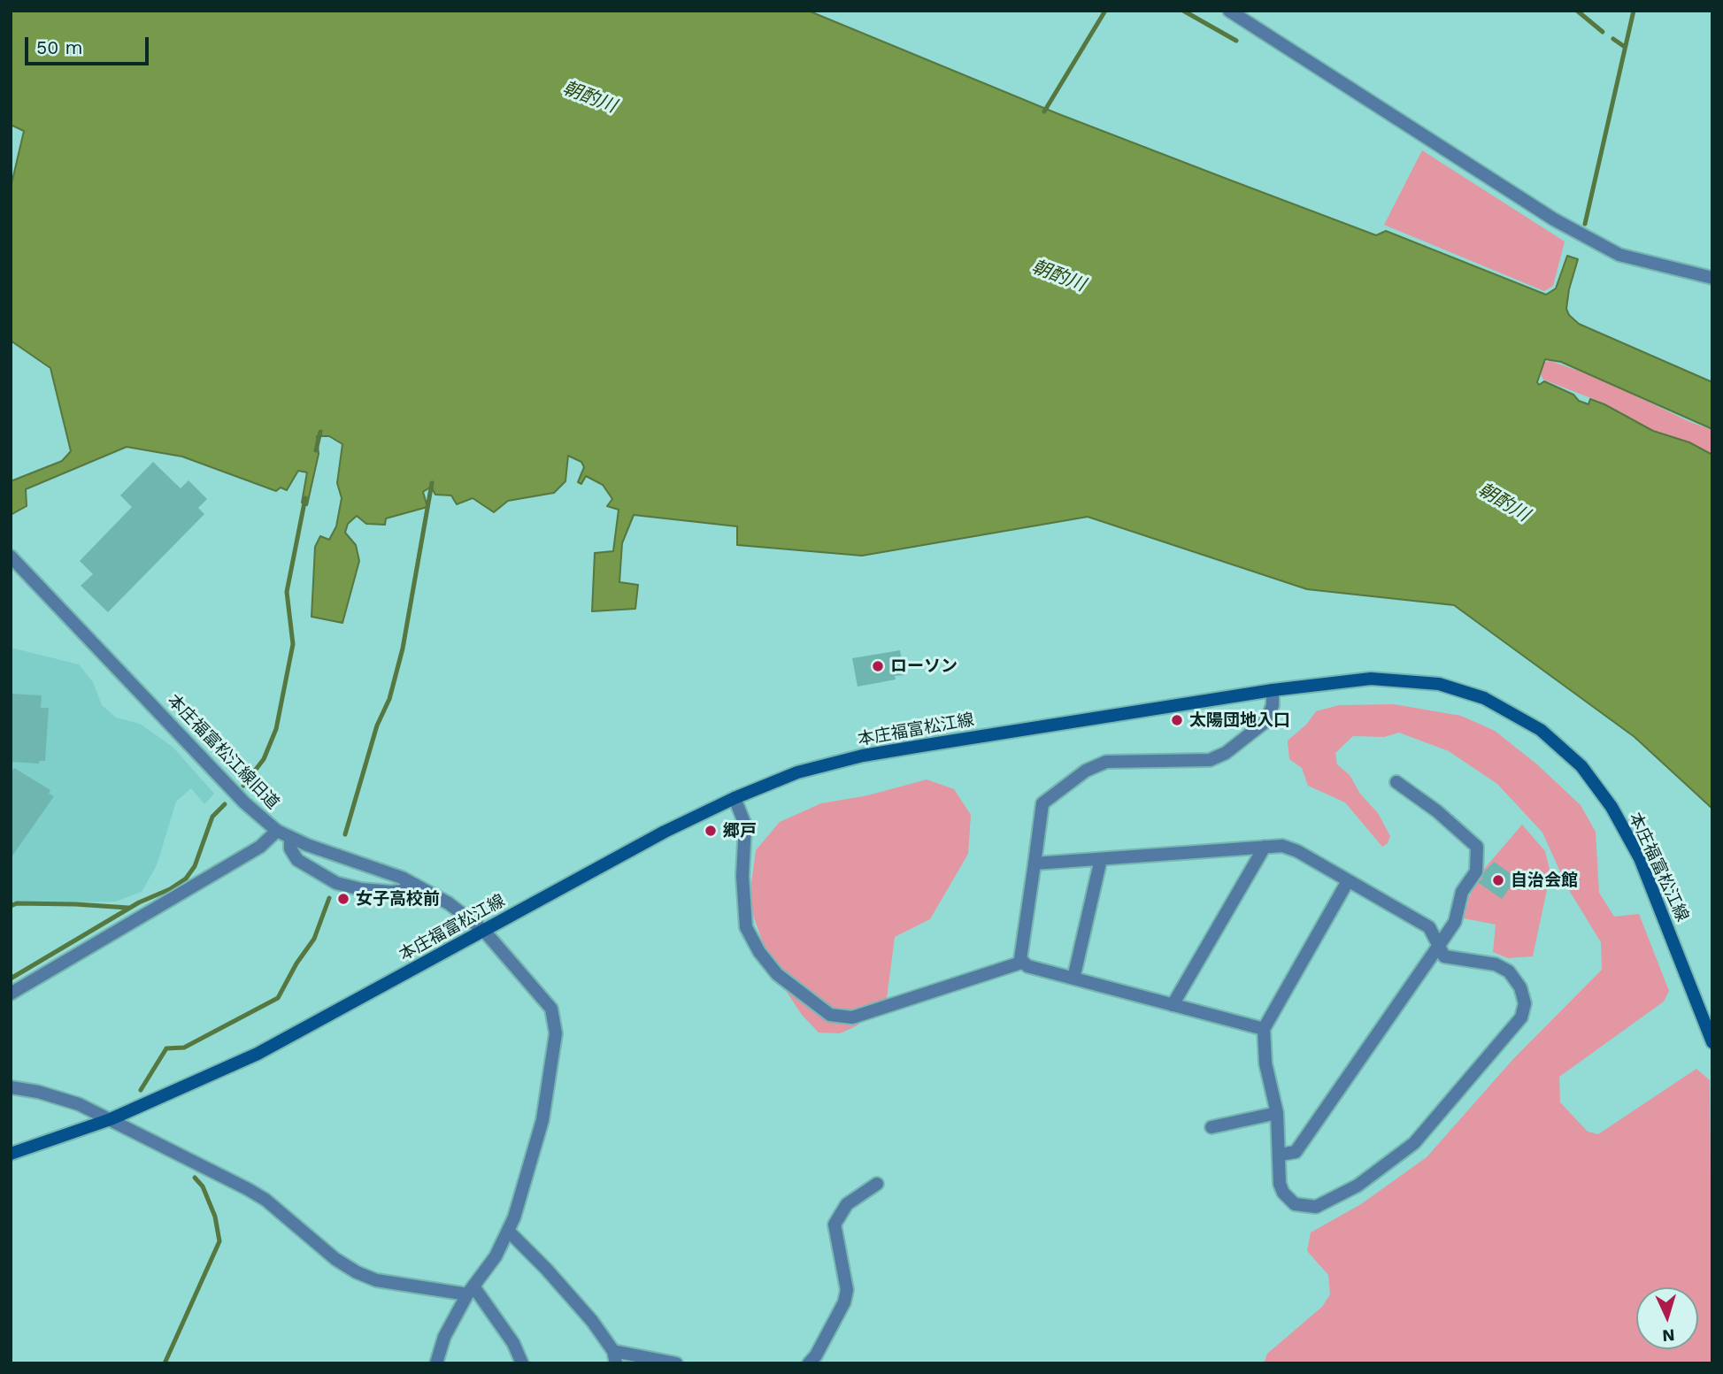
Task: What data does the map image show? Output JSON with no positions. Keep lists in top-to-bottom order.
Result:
{
  "streets": {
    "main road": ["本庄福富松江線"],
    "street": ["本庄福富松江線旧道"]
  },
  "crossings": [
    ["本庄福富松江線", "本庄福富松江線旧道"]
  ],
  "water": ["朝酌川"],
  "places": [
    "ローソン",
    "太陽団地入口",
    "郷戸",
    "自治会館",
    "女子高校前"
  ],
  "scale_bar": "50 m",
  "north": "bottom"
}
